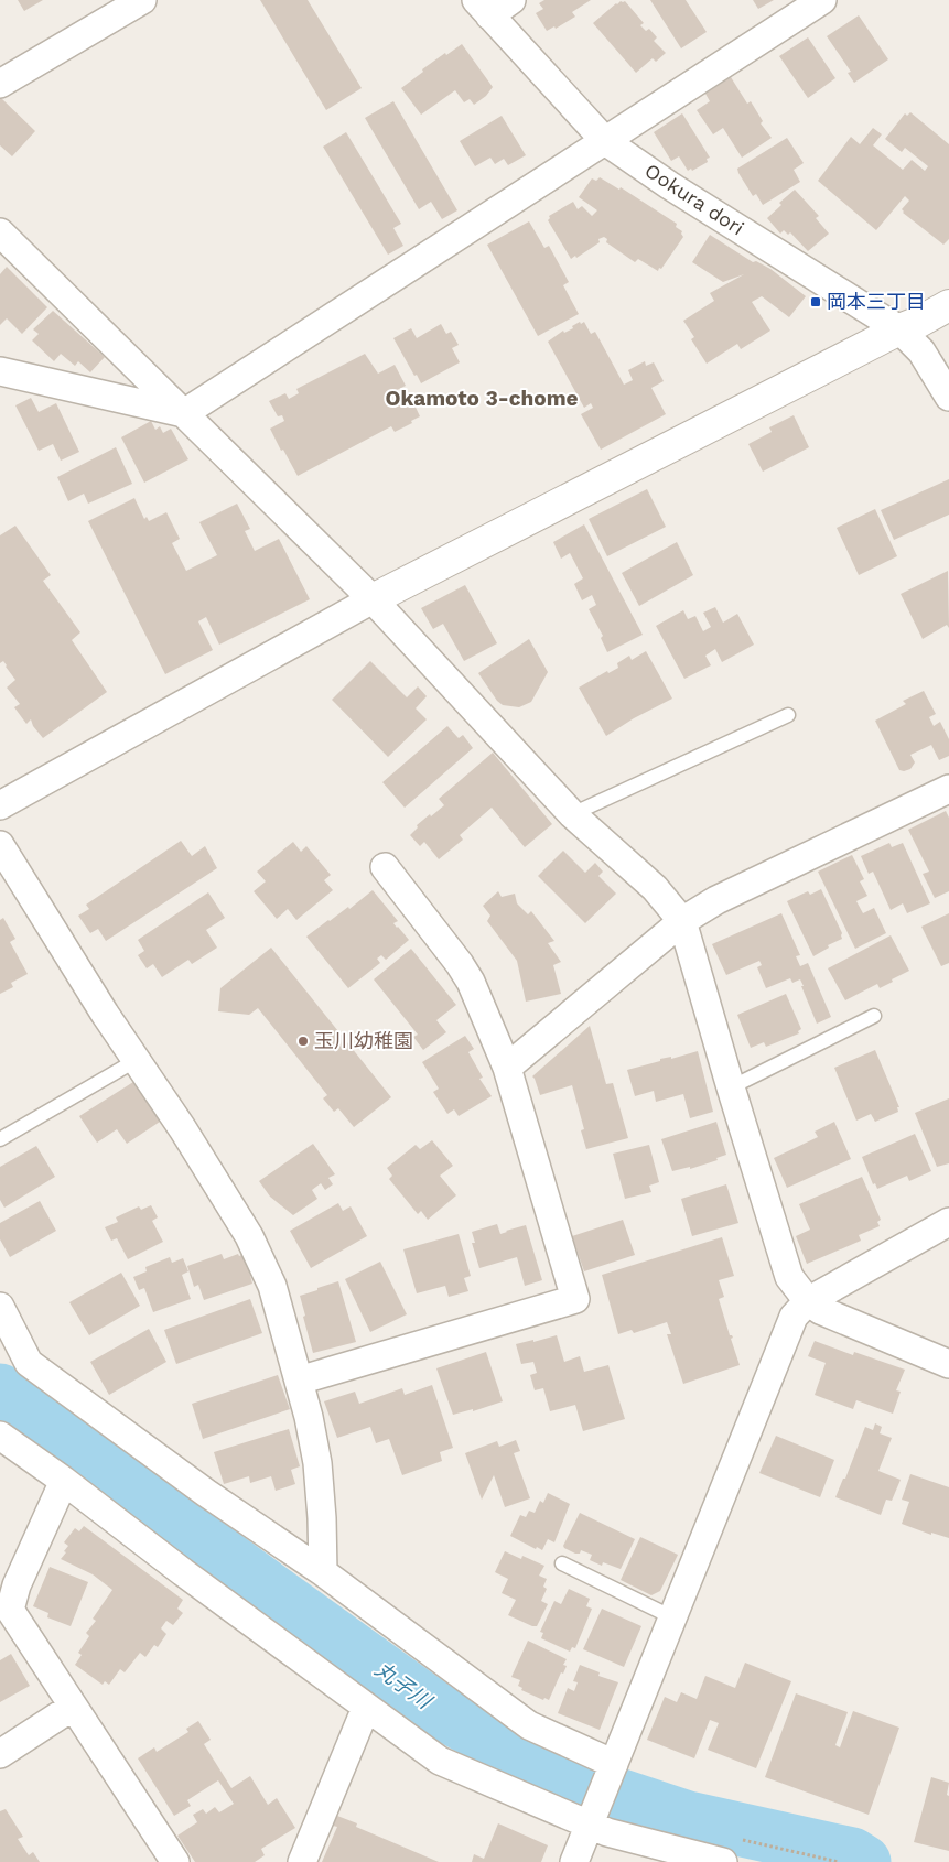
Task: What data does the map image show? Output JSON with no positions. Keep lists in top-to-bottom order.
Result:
{
  "streets": {
    "street": ["Ookura dori"]
  },
  "districts": ["Okamoto 3-chome"],
  "water": ["丸子川"],
  "places": {
    "transit": ["岡本三丁目"],
    "other": ["玉川幼稚園"]
  }
}
